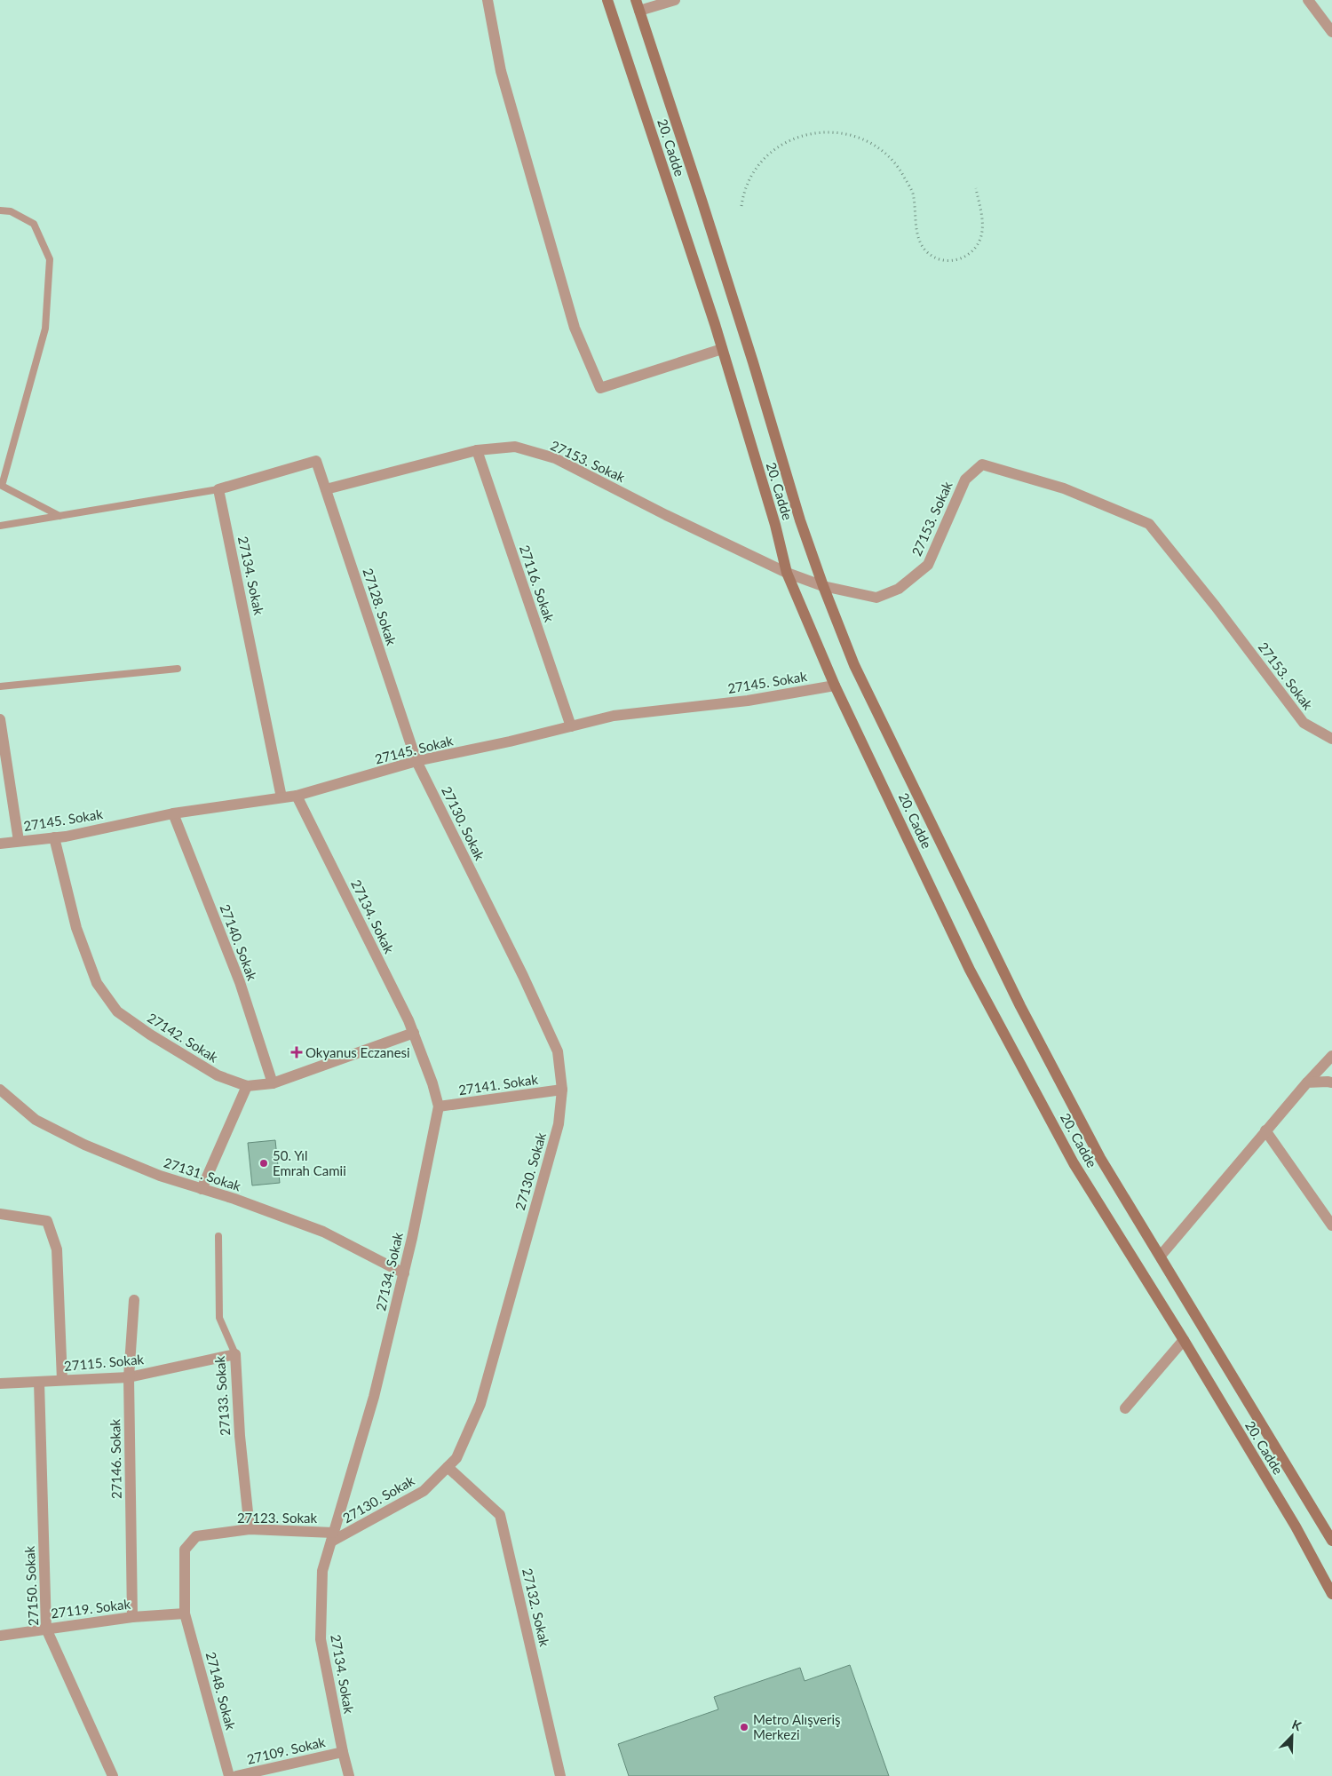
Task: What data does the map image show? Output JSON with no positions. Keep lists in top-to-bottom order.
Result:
{
  "streets": {
    "main road": ["20. Cadde"],
    "street": [
      "27153. Sokak",
      "27134. Sokak",
      "27116. Sokak",
      "27128. Sokak",
      "27145. Sokak",
      "27130. Sokak",
      "27140. Sokak",
      "27142. Sokak",
      "27141. Sokak",
      "27131. Sokak",
      "27115. Sokak",
      "27133. Sokak",
      "27146. Sokak",
      "27123. Sokak",
      "27150. Sokak",
      "27132. Sokak",
      "27119. Sokak",
      "27148. Sokak",
      "27109. Sokak"
    ]
  },
  "crossings": [
    ["20. Cadde", "27153. Sokak"],
    ["20. Cadde", "27145. Sokak"],
    ["27153. Sokak", "27116. Sokak"],
    ["27153. Sokak", "27128. Sokak"],
    ["27134. Sokak", "27128. Sokak"],
    ["27134. Sokak", "27145. Sokak"],
    ["27134. Sokak", "27130. Sokak"],
    ["27134. Sokak", "27142. Sokak"],
    ["27134. Sokak", "27141. Sokak"],
    ["27134. Sokak", "27131. Sokak"],
    ["27134. Sokak", "27123. Sokak"],
    ["27134. Sokak", "27109. Sokak"],
    ["27116. Sokak", "27145. Sokak"],
    ["27128. Sokak", "27145. Sokak"],
    ["27128. Sokak", "27130. Sokak"],
    ["27145. Sokak", "27130. Sokak"],
    ["27145. Sokak", "27140. Sokak"],
    ["27145. Sokak", "27142. Sokak"],
    ["27130. Sokak", "27141. Sokak"],
    ["27130. Sokak", "27123. Sokak"],
    ["27130. Sokak", "27132. Sokak"],
    ["27140. Sokak", "27142. Sokak"],
    ["27115. Sokak", "27133. Sokak"],
    ["27115. Sokak", "27146. Sokak"],
    ["27115. Sokak", "27150. Sokak"],
    ["27133. Sokak", "27123. Sokak"],
    ["27146. Sokak", "27119. Sokak"],
    ["27123. Sokak", "27119. Sokak"],
    ["27123. Sokak", "27148. Sokak"],
    ["27150. Sokak", "27119. Sokak"],
    ["27119. Sokak", "27148. Sokak"]
  ],
  "places": {
    "health": ["Okyanus Eczanesi"],
    "other": ["50. Yıl Emrah Camii", "Metro Alışveriş Merkezi"]
  },
  "north": "top right"
}
